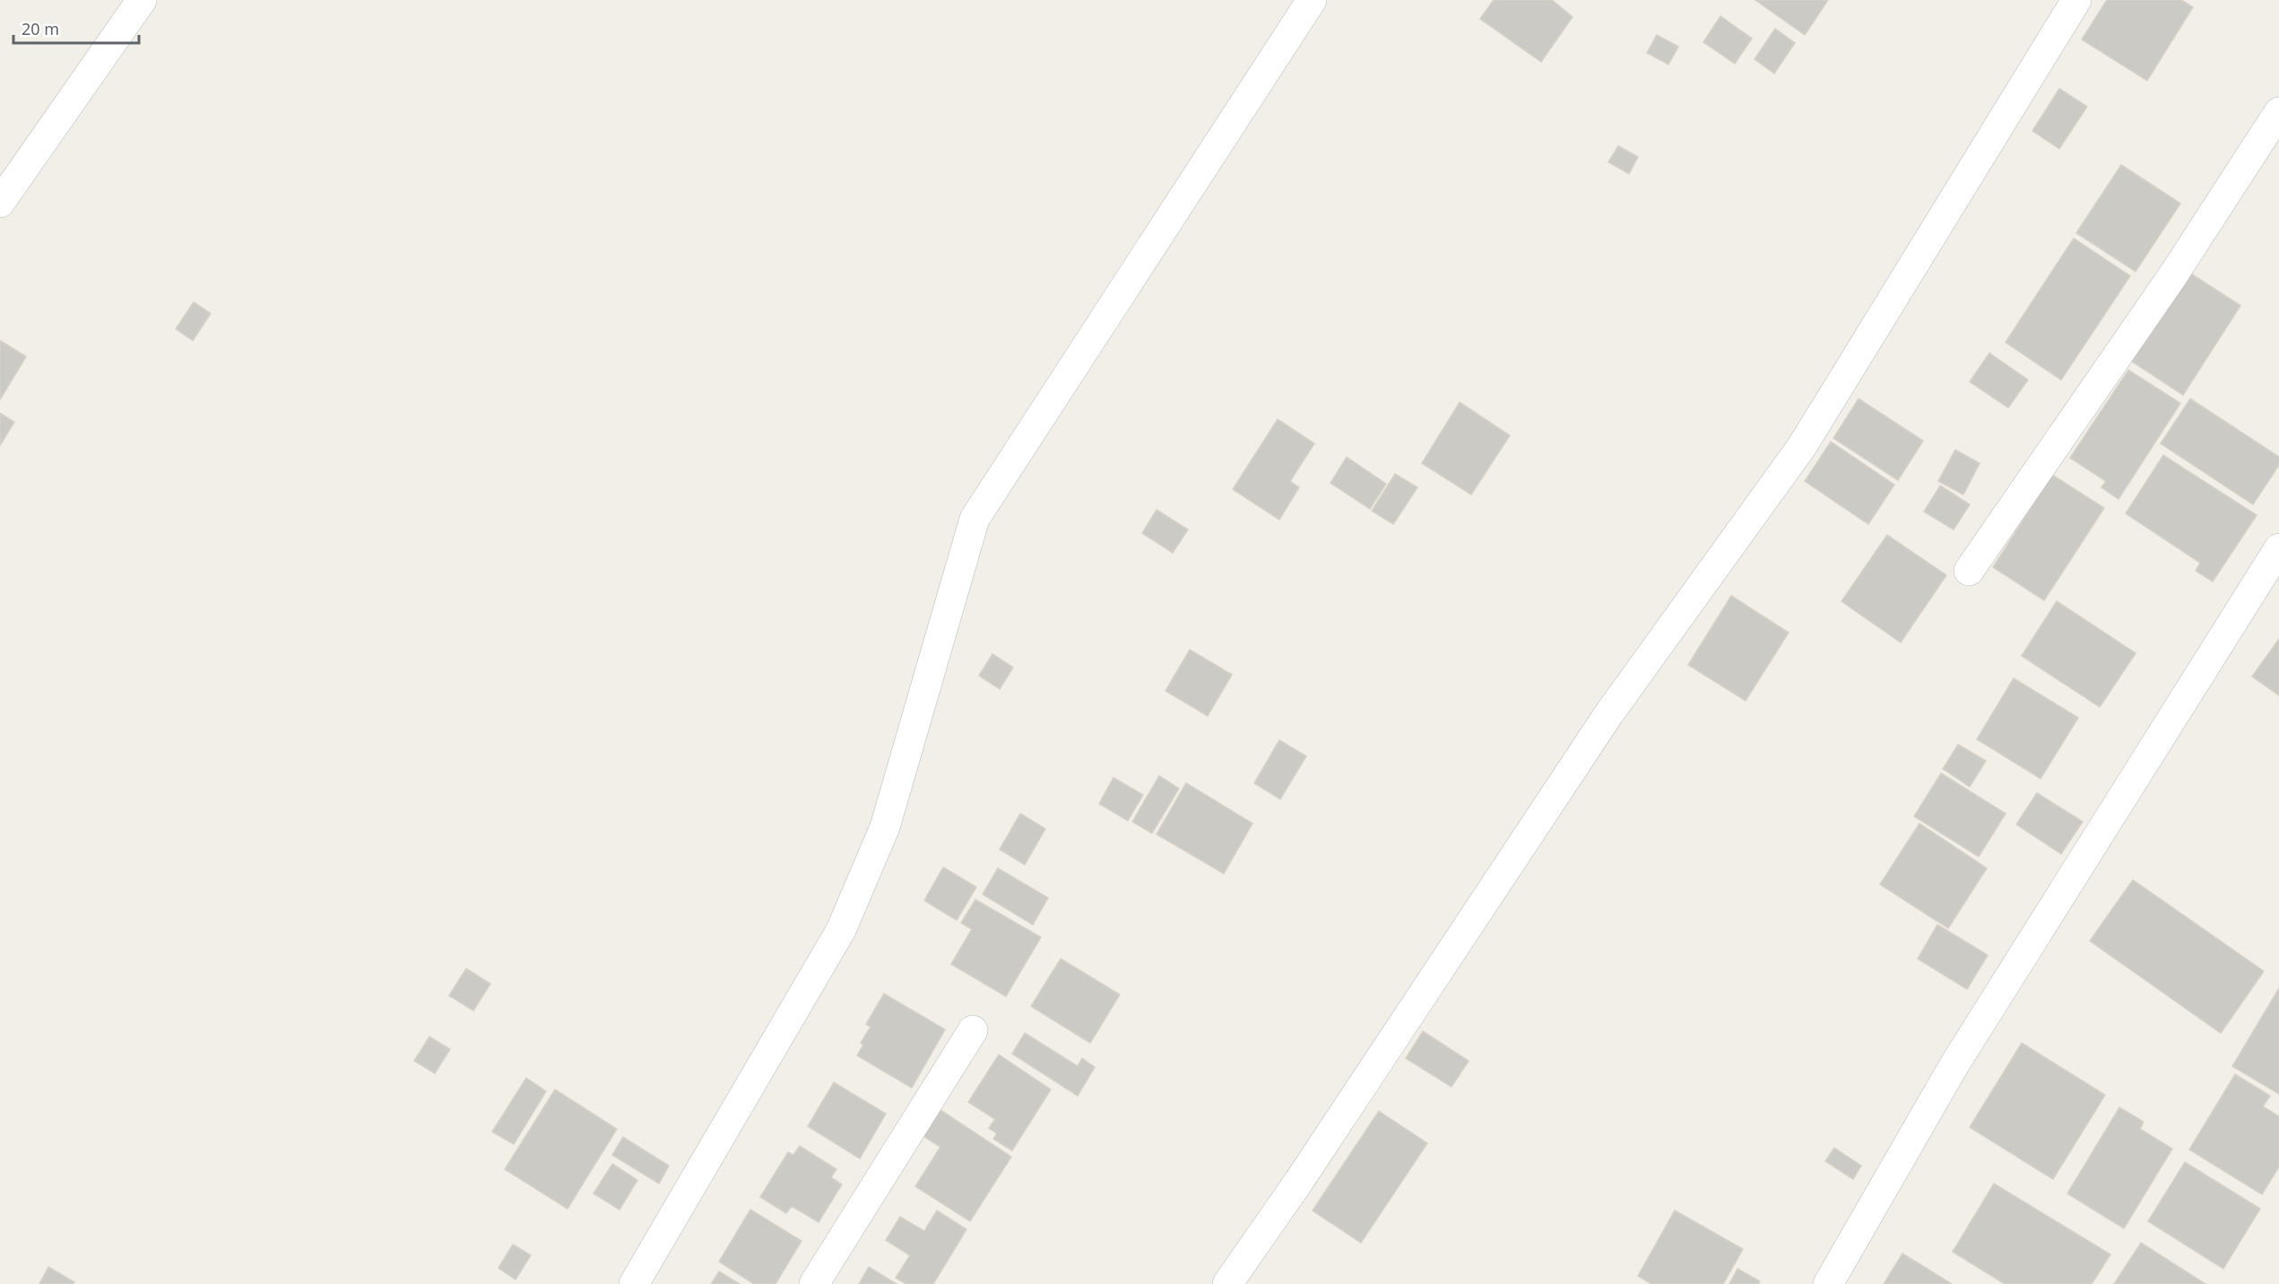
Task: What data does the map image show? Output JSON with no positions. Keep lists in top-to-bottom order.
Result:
{
  "scale_bar": "20 m"
}
